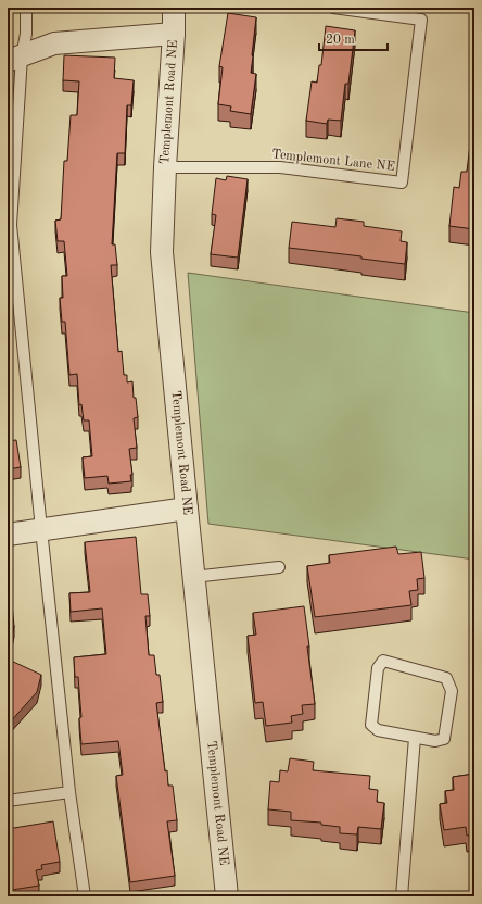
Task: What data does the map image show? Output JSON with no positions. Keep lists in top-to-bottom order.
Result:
{
  "streets": {
    "street": ["Templemont Road NE"],
    "lane": ["Templemont Lane NE"]
  },
  "crossings": [
    ["Templemont Road NE", "Templemont Lane NE"]
  ],
  "scale_bar": "20 m"
}
